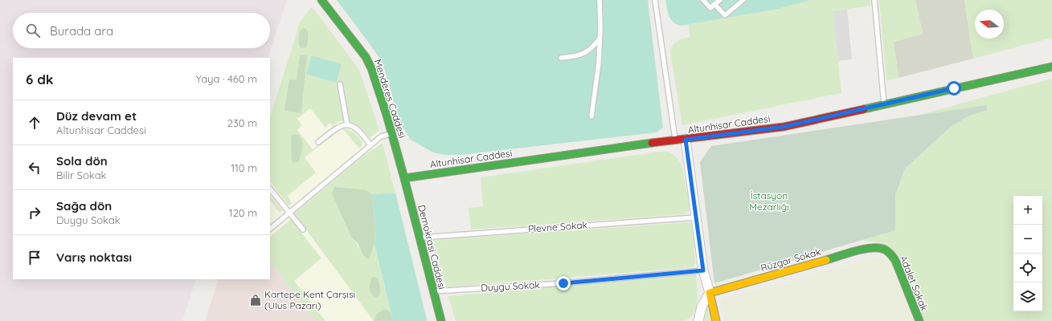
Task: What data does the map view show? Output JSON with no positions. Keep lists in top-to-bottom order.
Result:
{
  "streets": {
    "street": [
      "Menderes Caddesi",
      "Altunhisar Caddesi",
      "Demokrasi Caddesi",
      "Rüzgar Sokak",
      "Adalet Sokak"
    ],
    "lane": ["Plevne Sokak", "Duygu Sokak"]
  },
  "crossings": [
    ["Menderes Caddesi", "Altunhisar Caddesi"],
    ["Menderes Caddesi", "Demokrasi Caddesi"],
    ["Altunhisar Caddesi", "Demokrasi Caddesi"],
    ["Plevne Sokak", "Demokrasi Caddesi"],
    ["Demokrasi Caddesi", "Duygu Sokak"],
    ["Rüzgar Sokak", "Adalet Sokak"]
  ],
  "parks": ["İstasyon Mezarlığı"],
  "places": {
    "shop": ["Kartepe Kent Çarşısı (Ulus Pazarı)"]
  },
  "north": "left",
  "page": {
    "search": "Burada ara",
    "heading": ["6 dk", "Yaya · 460 m"],
    "list": [
      ["Düz devam et", "Altunhisar Caddesi", "230 m"],
      ["Sola dön", "Bilir Sokak", "110 m"],
      ["Sağa dön", "Duygu Sokak", "120 m"],
      "Varış noktası"
    ],
    "map_buttons": ["+", "−"]
  }
}
